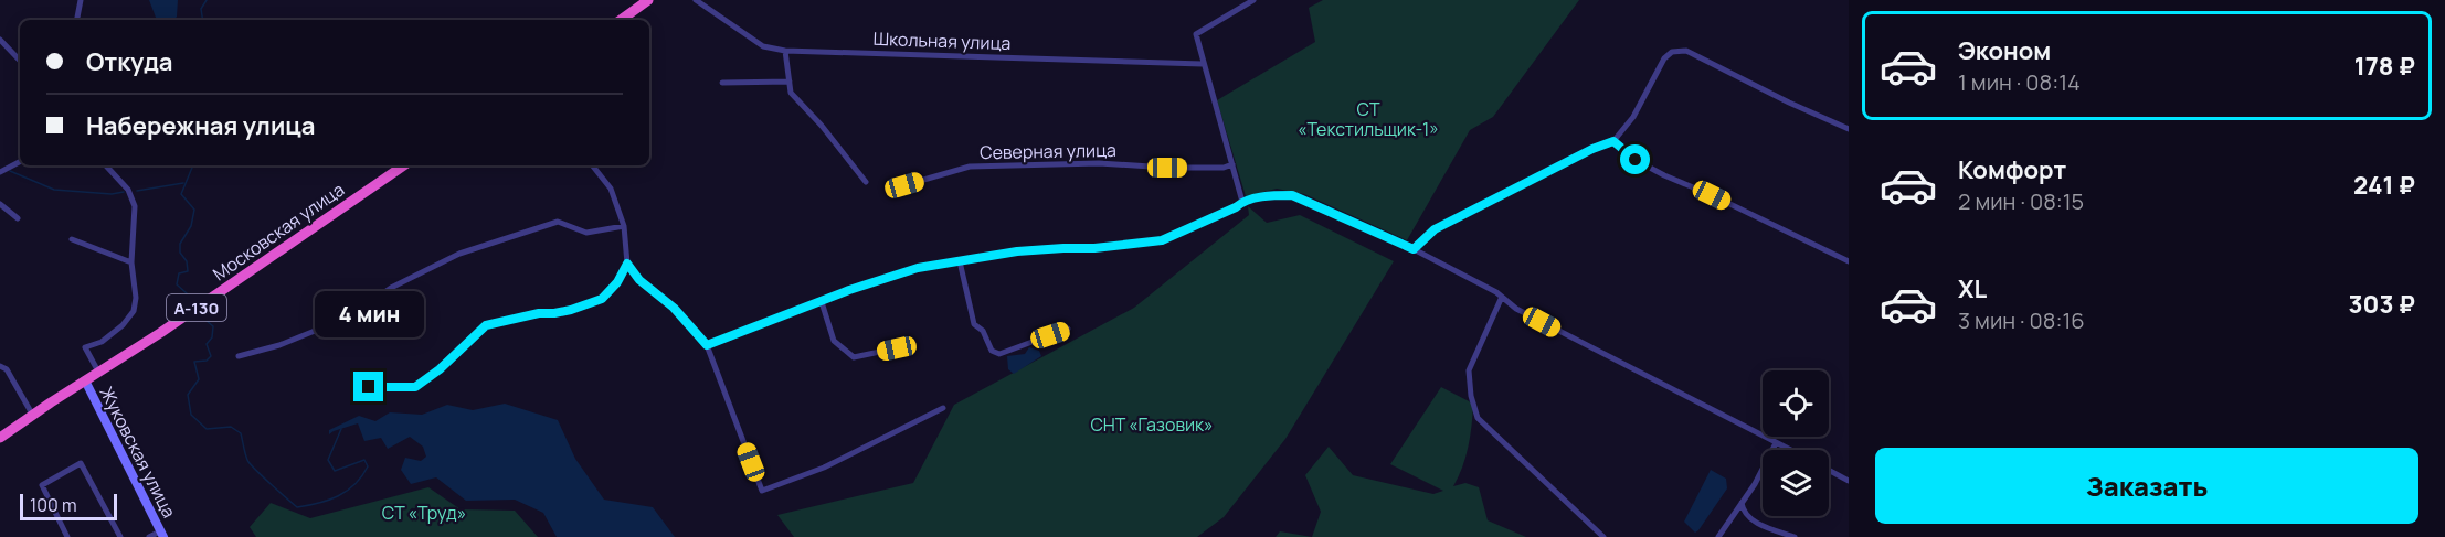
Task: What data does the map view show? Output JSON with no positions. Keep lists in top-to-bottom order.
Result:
{
  "streets": {
    "highway": ["Московская улица", "А-130"],
    "main road": ["Жуковская улица"],
    "street": ["Школьная улица", "Северная улица"]
  },
  "crossings": [
    ["Московская улица", "Жуковская улица"]
  ],
  "parks": ["СТ «Текстильщик-1»", "СНТ «Газовик»", "СТ «Труд»"],
  "scale_bar": "100 m",
  "page": {
    "list": [
      {
        "name": "Эконом",
        "note": "1 мин · 08:14",
        "value": "178 ₽"
      },
      {
        "name": "Комфорт",
        "note": "2 мин · 08:15",
        "value": "241 ₽"
      },
      {
        "name": "XL",
        "note": "3 мин · 08:16",
        "value": "303 ₽"
      }
    ],
    "banner": ["Откуда", "Набережная улица"],
    "bubble": "4 мин",
    "buttons": "Заказать",
    "scale": "100 m"
  }
}
